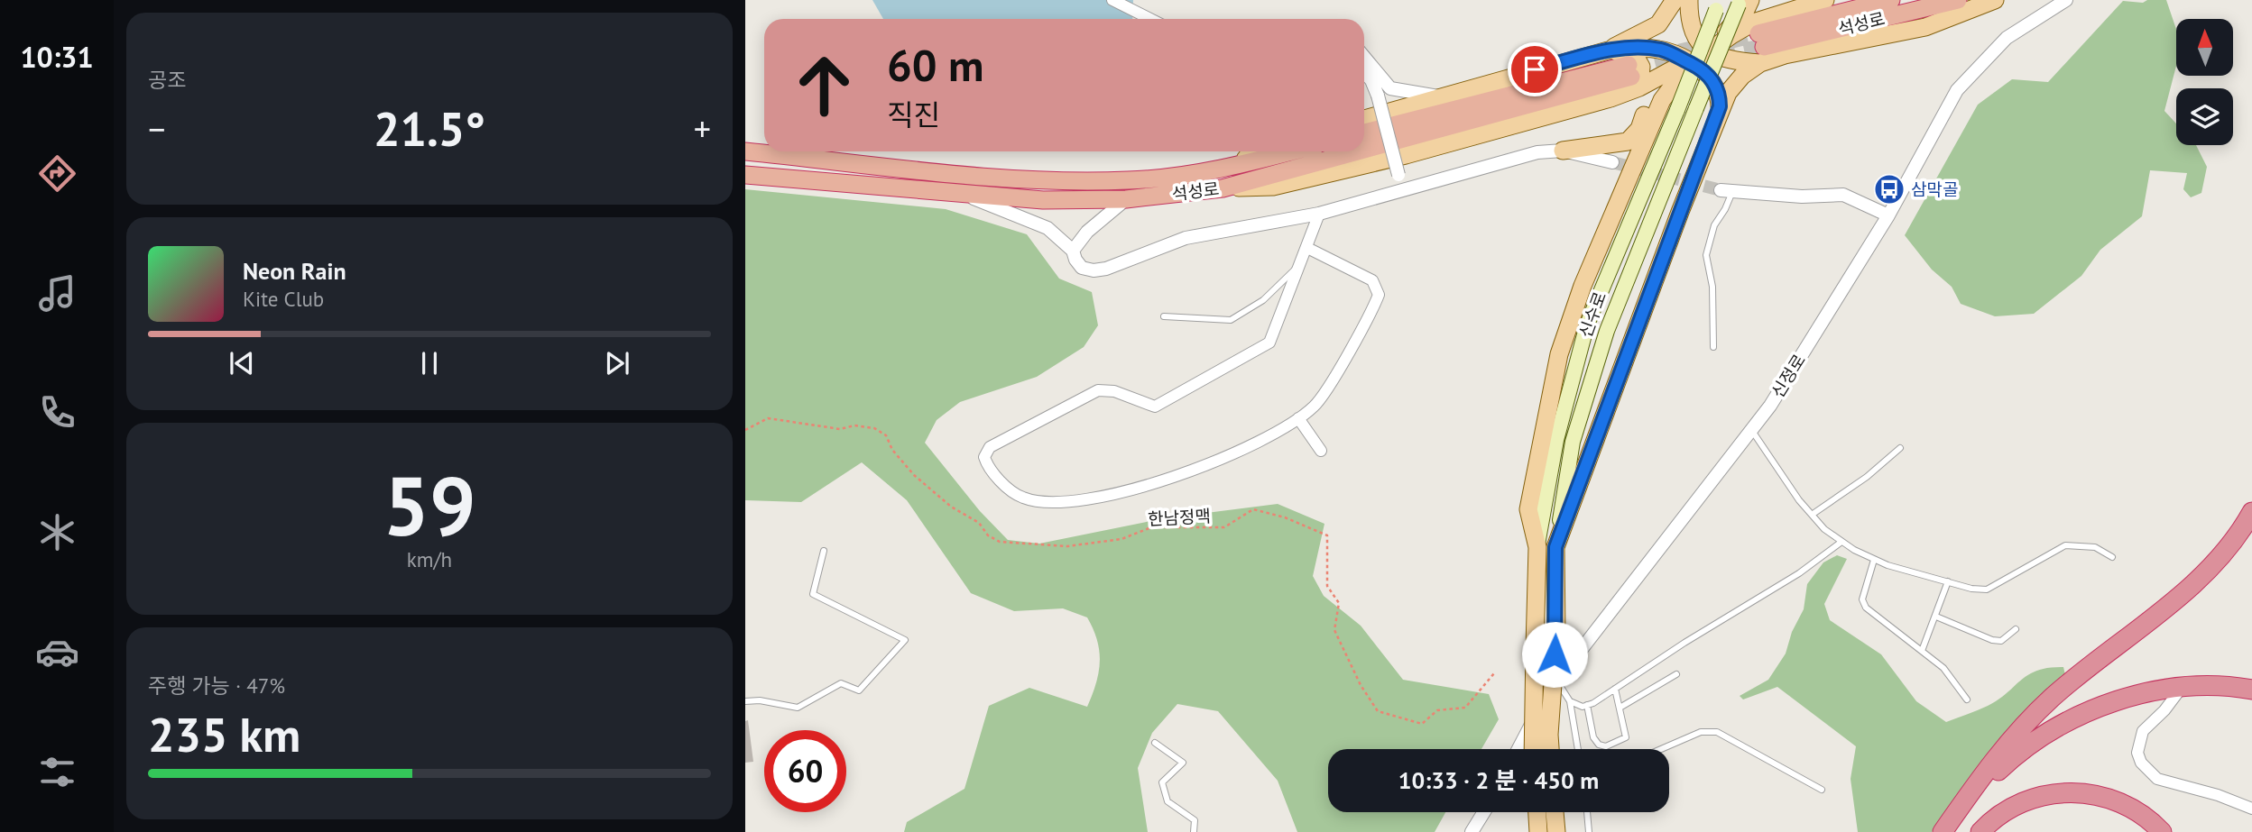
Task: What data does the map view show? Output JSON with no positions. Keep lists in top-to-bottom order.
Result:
{
  "streets": {
    "highway": ["석성로"],
    "main road": ["신수로"],
    "street": ["신정로"],
    "path": ["한남정맥"]
  },
  "places": {
    "bus stop": ["삼막골"]
  },
  "north": "top",
  "page": {
    "tabs": "10:31",
    "tile": [
      "공조",
      ["59", "km/h"],
      ["주행 가능 · 47%", "235 km"]
    ],
    "turn": ["60 m", "직진"],
    "heat": ["−", "21.5°", "+"],
    "song": ["Neon Rain", "Kite Club"],
    "limit": "60",
    "trip": "10:33 · 2 분 · 450 m"
  }
}
